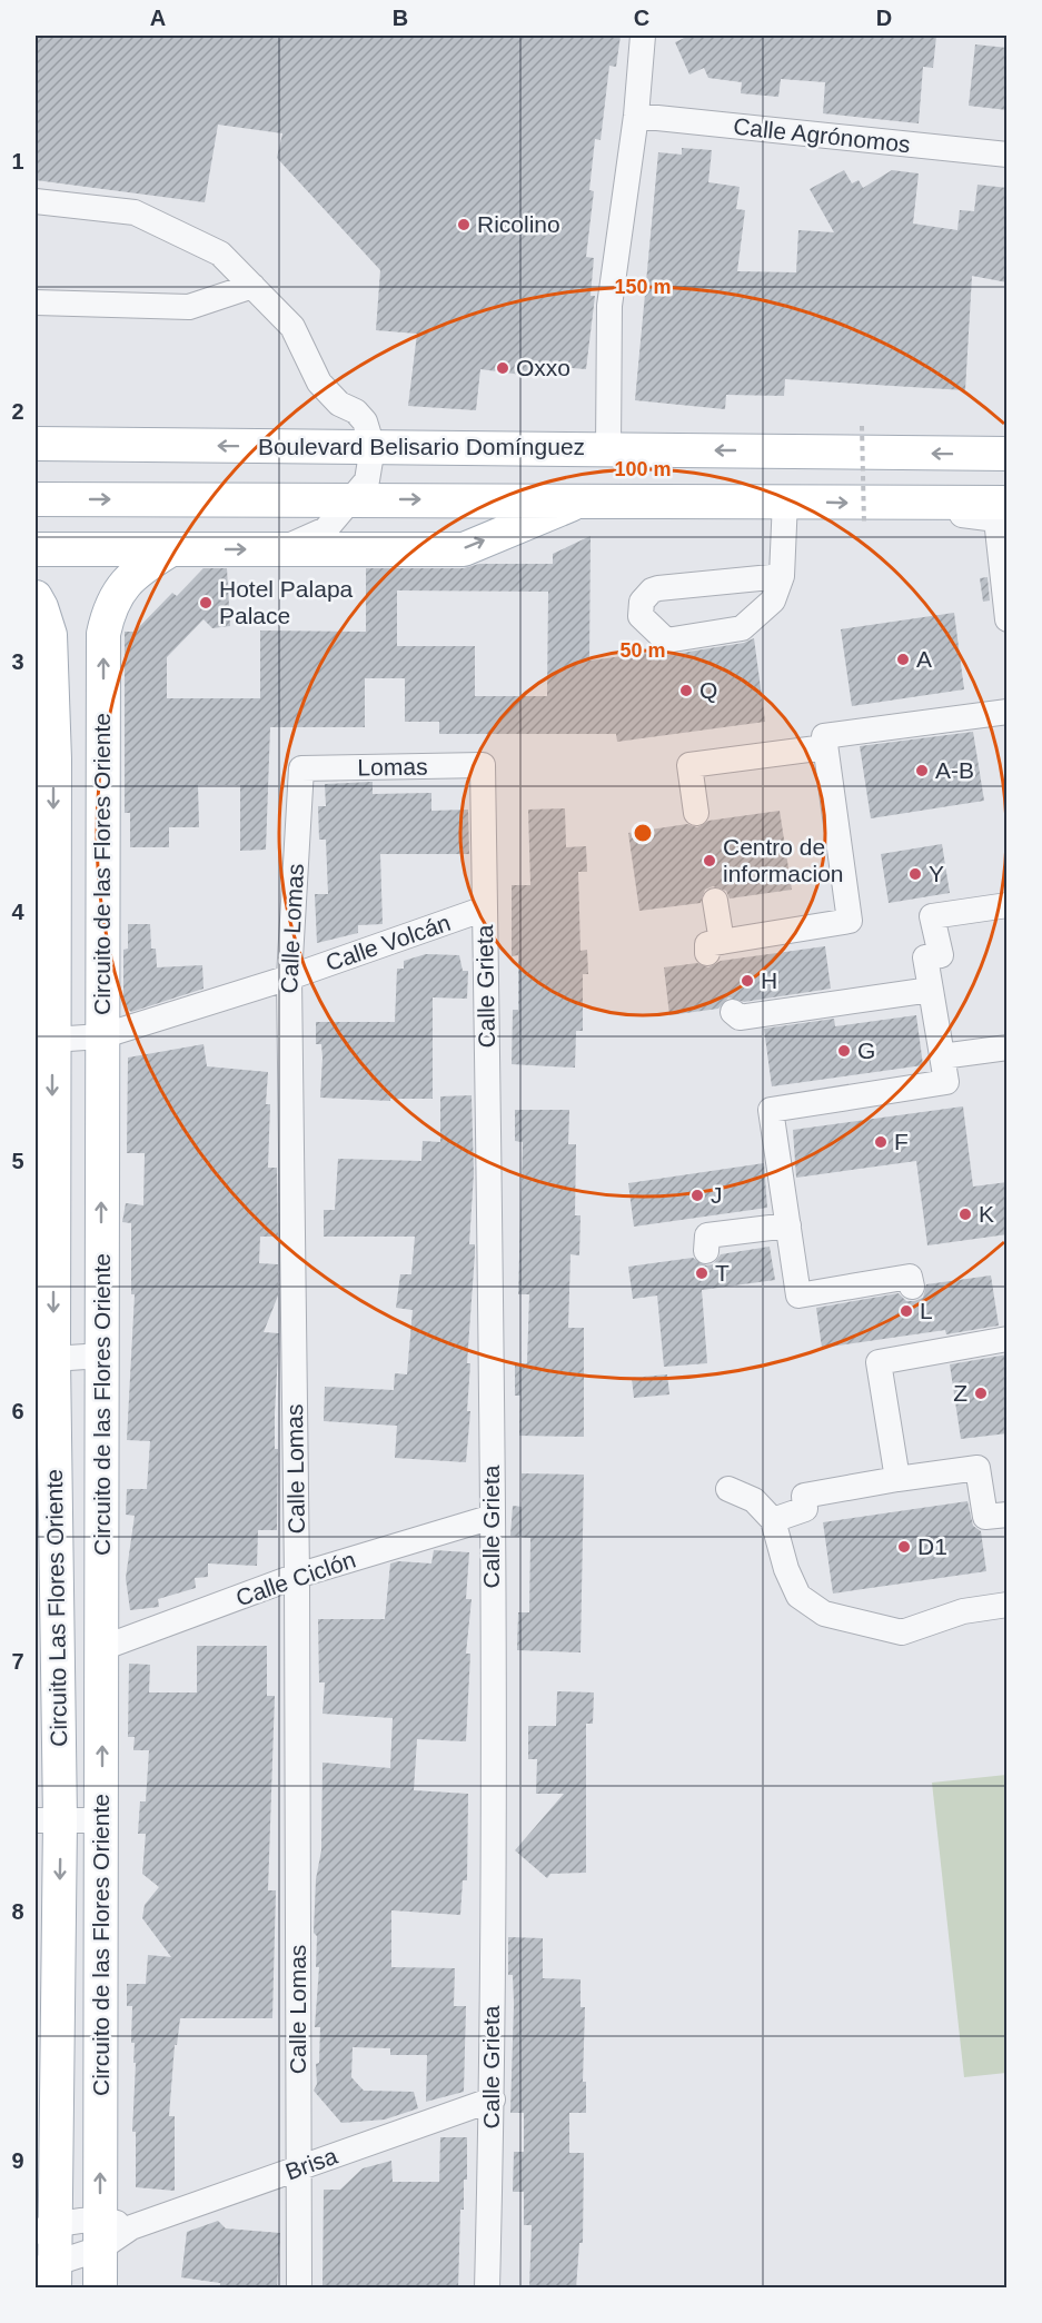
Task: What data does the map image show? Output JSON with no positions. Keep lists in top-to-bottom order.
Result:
{
  "streets": {
    "main road": ["Boulevard Belisario Domínguez", "Circuito de las Flores Oriente", "Circuito Las Flores Oriente"],
    "street": [
      "Calle Agrónomos",
      "Lomas",
      "Calle Lomas",
      "Calle Volcán",
      "Calle Grieta",
      "Calle Ciclón",
      "Brisa"
    ]
  },
  "crossings": [
    ["Lomas", "Calle Lomas"],
    ["Lomas", "Calle Grieta"],
    ["Circuito de las Flores Oriente", "Calle Volcán"],
    ["Circuito de las Flores Oriente", "Calle Ciclón"],
    ["Circuito de las Flores Oriente", "Brisa"],
    ["Calle Lomas", "Calle Volcán"],
    ["Calle Lomas", "Calle Ciclón"],
    ["Calle Lomas", "Brisa"],
    ["Calle Volcán", "Calle Grieta"],
    ["Calle Volcán", "Circuito Las Flores Oriente"],
    ["Calle Grieta", "Calle Ciclón"],
    ["Calle Grieta", "Brisa"]
  ],
  "one_way": ["Circuito de las Flores Oriente", "Circuito Las Flores Oriente"],
  "places": [
    "Ricolino",
    "Oxxo",
    "Hotel Palapa Palace",
    "A",
    "Q",
    "A-B",
    "Centro de informacion",
    "Y",
    "H",
    "G",
    "F",
    "J",
    "K",
    "T",
    "L",
    "Z",
    "D1"
  ],
  "grid": {
    "columns": [
      "A",
      "B",
      "C",
      "D"
    ],
    "rows": [
      "1",
      "2",
      "3",
      "4",
      "5",
      "6",
      "7",
      "8",
      "9"
    ]
  },
  "rings": ["150 m", "100 m", "50 m"]
}
